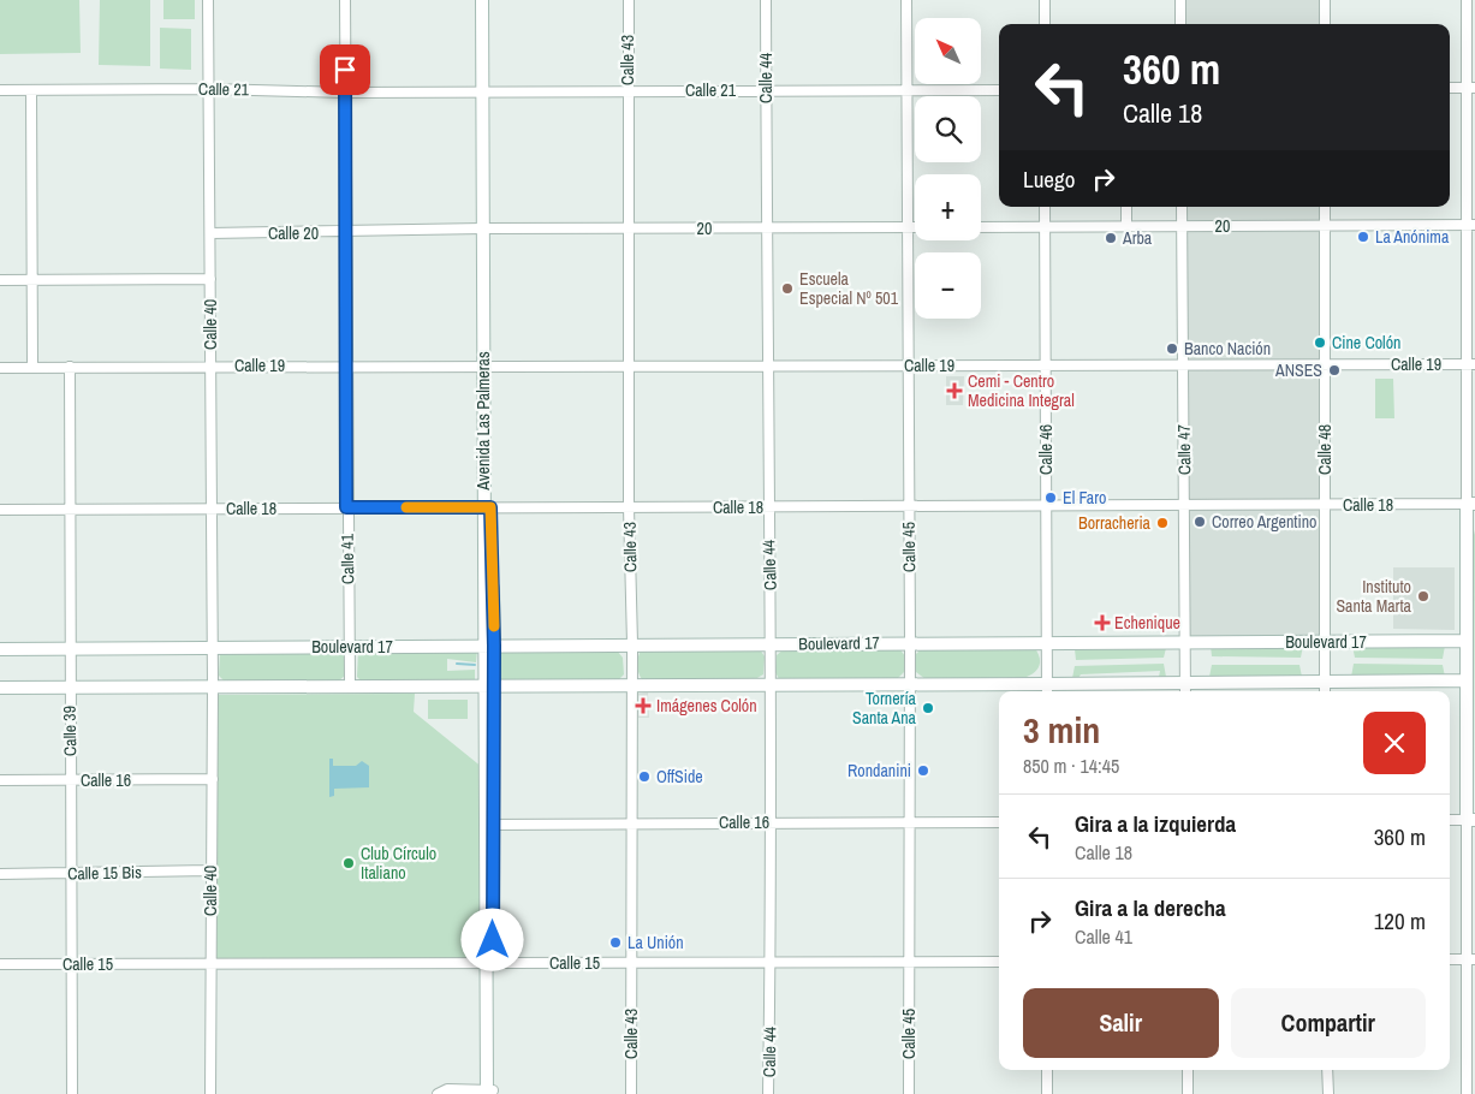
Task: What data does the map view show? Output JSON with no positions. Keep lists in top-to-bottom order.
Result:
{
  "streets": {
    "main road": ["Avenida Las Palmeras", "Boulevard 17"],
    "street": [
      "Calle 43",
      "Calle 44",
      "Calle 21",
      "20",
      "Calle 20",
      "Calle 40",
      "Calle 19",
      "Calle 46",
      "Calle 47",
      "Calle 48",
      "Calle 18",
      "Calle 45",
      "Calle 41",
      "Calle 39",
      "Calle 16",
      "Calle 15 Bis",
      "Calle 15"
    ]
  },
  "crossings": [
    ["Calle 43", "Calle 21"],
    ["Calle 43", "20"],
    ["Calle 43", "Calle 19"],
    ["Calle 43", "Calle 18"],
    ["Calle 43", "Boulevard 17"],
    ["Calle 43", "Calle 16"],
    ["Calle 43", "Calle 15"],
    ["Calle 44", "Calle 21"],
    ["Calle 44", "20"],
    ["Calle 44", "Calle 19"],
    ["Calle 44", "Calle 18"],
    ["Calle 44", "Boulevard 17"],
    ["Calle 44", "Calle 16"],
    ["Calle 44", "Calle 15"],
    ["Calle 21", "Calle 40"],
    ["Calle 21", "Avenida Las Palmeras"],
    ["Calle 21", "Calle 45"],
    ["Calle 21", "Calle 41"],
    ["20", "Calle 20"],
    ["20", "Avenida Las Palmeras"],
    ["20", "Calle 46"],
    ["20", "Calle 47"],
    ["20", "Calle 48"],
    ["20", "Calle 45"],
    ["Calle 20", "Calle 40"],
    ["Calle 20", "Avenida Las Palmeras"],
    ["Calle 20", "Calle 41"],
    ["Calle 40", "Calle 19"],
    ["Calle 40", "Calle 18"],
    ["Calle 40", "Boulevard 17"],
    ["Calle 40", "Calle 16"],
    ["Calle 40", "Calle 15 Bis"],
    ["Calle 40", "Calle 15"],
    ["Calle 19", "Avenida Las Palmeras"],
    ["Calle 19", "Calle 46"],
    ["Calle 19", "Calle 47"],
    ["Calle 19", "Calle 48"],
    ["Calle 19", "Calle 45"],
    ["Calle 19", "Calle 41"],
    ["Calle 19", "Calle 39"],
    ["Avenida Las Palmeras", "Calle 18"],
    ["Avenida Las Palmeras", "Boulevard 17"],
    ["Avenida Las Palmeras", "Calle 16"],
    ["Avenida Las Palmeras", "Calle 15"],
    ["Calle 46", "Calle 18"],
    ["Calle 46", "Boulevard 17"],
    ["Calle 47", "Calle 18"],
    ["Calle 47", "Boulevard 17"],
    ["Calle 48", "Calle 18"],
    ["Calle 48", "Boulevard 17"],
    ["Calle 18", "Calle 45"],
    ["Calle 18", "Calle 41"],
    ["Calle 18", "Calle 39"],
    ["Calle 45", "Boulevard 17"],
    ["Calle 45", "Calle 16"],
    ["Calle 45", "Calle 15"],
    ["Calle 41", "Boulevard 17"],
    ["Boulevard 17", "Calle 39"],
    ["Calle 39", "Calle 16"],
    ["Calle 39", "Calle 15 Bis"],
    ["Calle 39", "Calle 15"]
  ],
  "places": {
    "other": [
      "La Anónima",
      "Arba",
      "Escuela Especial Nº 501",
      "Cine Colón",
      "Banco Nación",
      "ANSES",
      "El Faro",
      "Correo Argentino",
      "Borracheria",
      "Instituto Santa Marta",
      "Tornería Santa Ana",
      "Rondanini",
      "OffSide",
      "Club Círculo Italiano",
      "La Unión"
    ],
    "health": ["Cemi - Centro Medicina Integral", "Echenique", "Imágenes Colón"]
  },
  "north": "top left",
  "page": {
    "map_buttons": ["+", "−"],
    "turn": ["360 m", "Calle 18"],
    "then": "Luego",
    "heading": ["3 min", "850 m · 14:45"],
    "list": [
      {
        "name": "Gira a la izquierda",
        "note": "Calle 18",
        "value": "360 m"
      },
      {
        "name": "Gira a la derecha",
        "note": "Calle 41",
        "value": "120 m"
      }
    ],
    "buttons": ["Salir", "Compartir"]
  }
}
